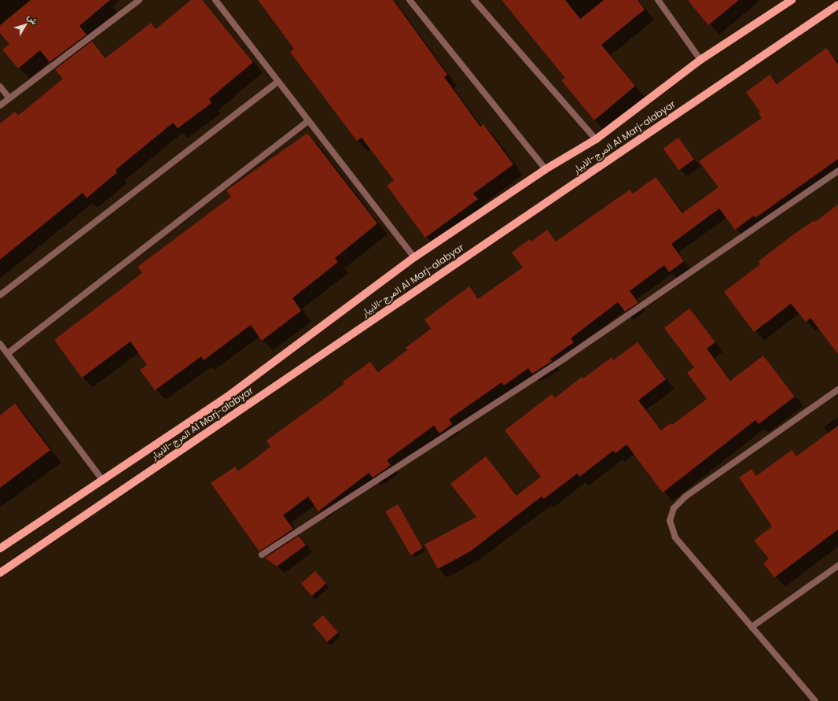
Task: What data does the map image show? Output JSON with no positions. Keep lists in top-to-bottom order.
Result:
{
  "streets": {
    "main road": ["المرج-الابيار Al Marj-alabyar"]
  },
  "north": "top right"
}
